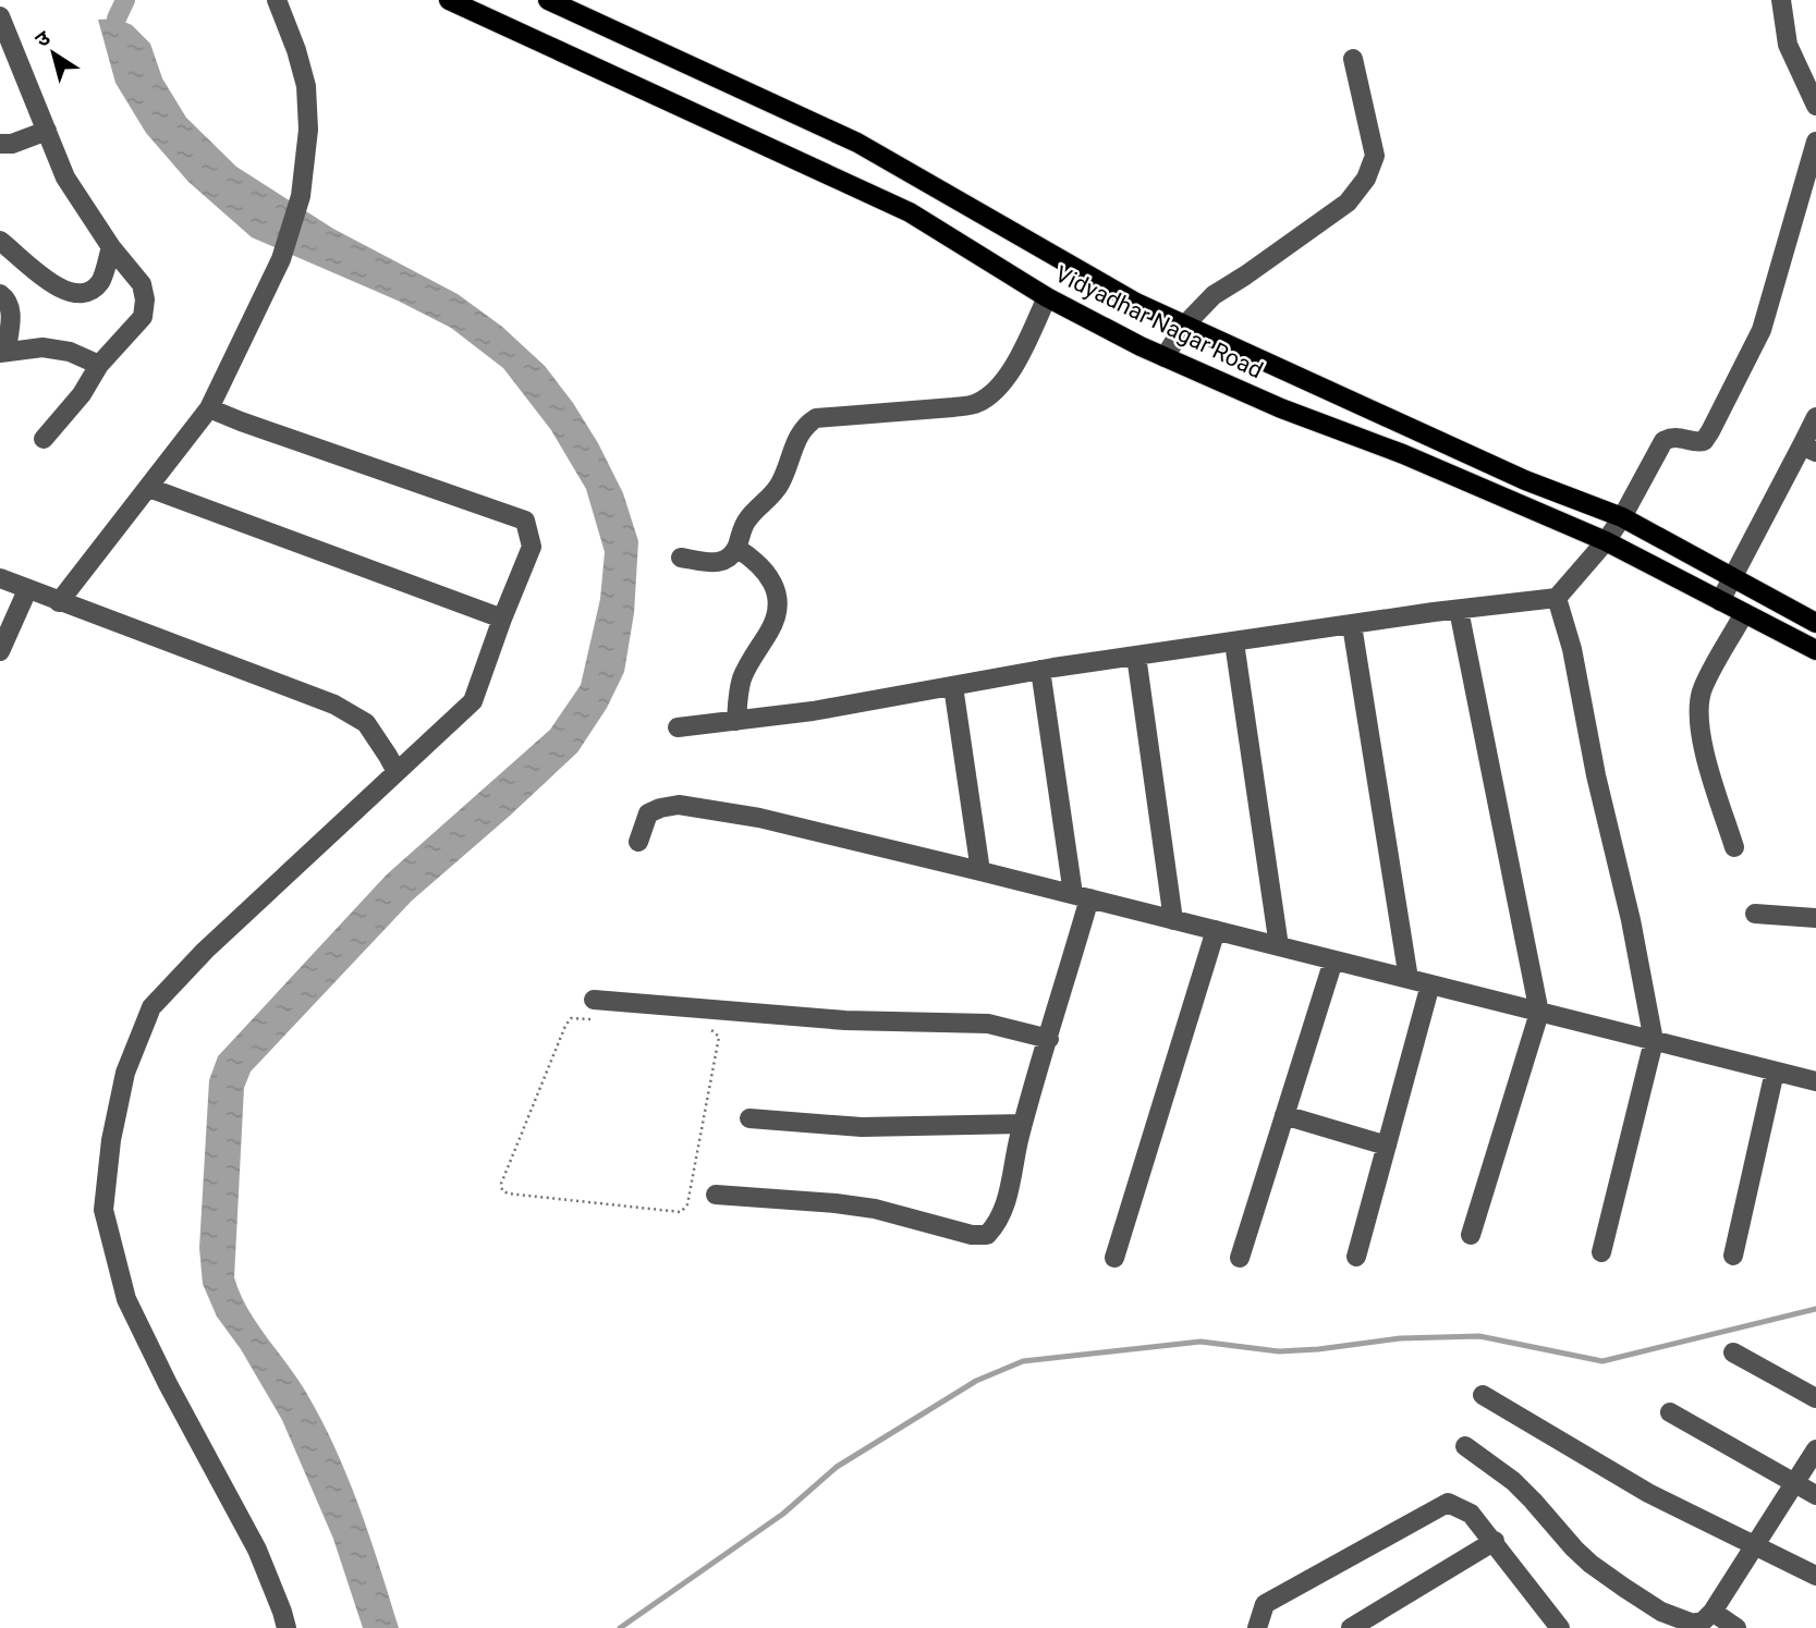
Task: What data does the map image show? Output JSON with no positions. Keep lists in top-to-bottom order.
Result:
{
  "streets": {
    "main road": ["Vidyadhar Nagar Road"]
  },
  "north": "top left"
}
